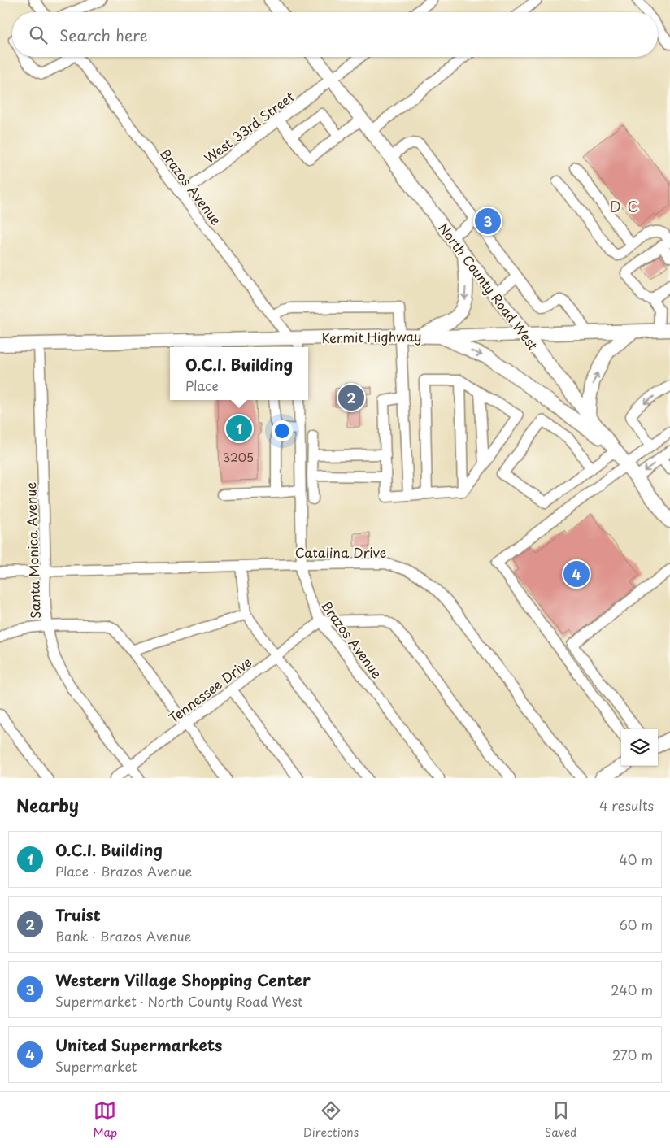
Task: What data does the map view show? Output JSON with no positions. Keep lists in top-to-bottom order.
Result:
{
  "streets": {
    "main road": ["North County Road West", "Kermit Highway"],
    "street": [
      "West 33rd Street",
      "Brazos Avenue",
      "Santa Monica Avenue",
      "Catalina Drive",
      "Tennessee Drive"
    ]
  },
  "crossings": [
    ["West 33rd Street", "Brazos Avenue"],
    ["West 33rd Street", "North County Road West"],
    ["Brazos Avenue", "Kermit Highway"],
    ["Brazos Avenue", "Catalina Drive"],
    ["Brazos Avenue", "Tennessee Drive"],
    ["North County Road West", "Kermit Highway"],
    ["Kermit Highway", "Santa Monica Avenue"],
    ["Santa Monica Avenue", "Catalina Drive"],
    ["Santa Monica Avenue", "Tennessee Drive"]
  ],
  "districts": ["D C"],
  "house_numbers": ["3205"],
  "page": {
    "search": "Search here",
    "pins": [
      "3",
      "2",
      "1",
      "4"
    ],
    "popup": ["O.C.I. Building", "Place"],
    "heading": ["Nearby", "4 results"],
    "list": [
      {
        "mark": "1",
        "name": "O.C.I. Building",
        "note": "Place · Brazos Avenue",
        "value": "40 m"
      },
      {
        "mark": "2",
        "name": "Truist",
        "note": "Bank · Brazos Avenue",
        "value": "60 m"
      },
      {
        "mark": "3",
        "name": "Western Village Shopping Center",
        "note": "Supermarket · North County Road West",
        "value": "240 m"
      },
      {
        "mark": "4",
        "name": "United Supermarkets",
        "note": "Supermarket",
        "value": "270 m"
      }
    ],
    "nav": ["Map", "Directions", "Saved"]
  }
}
